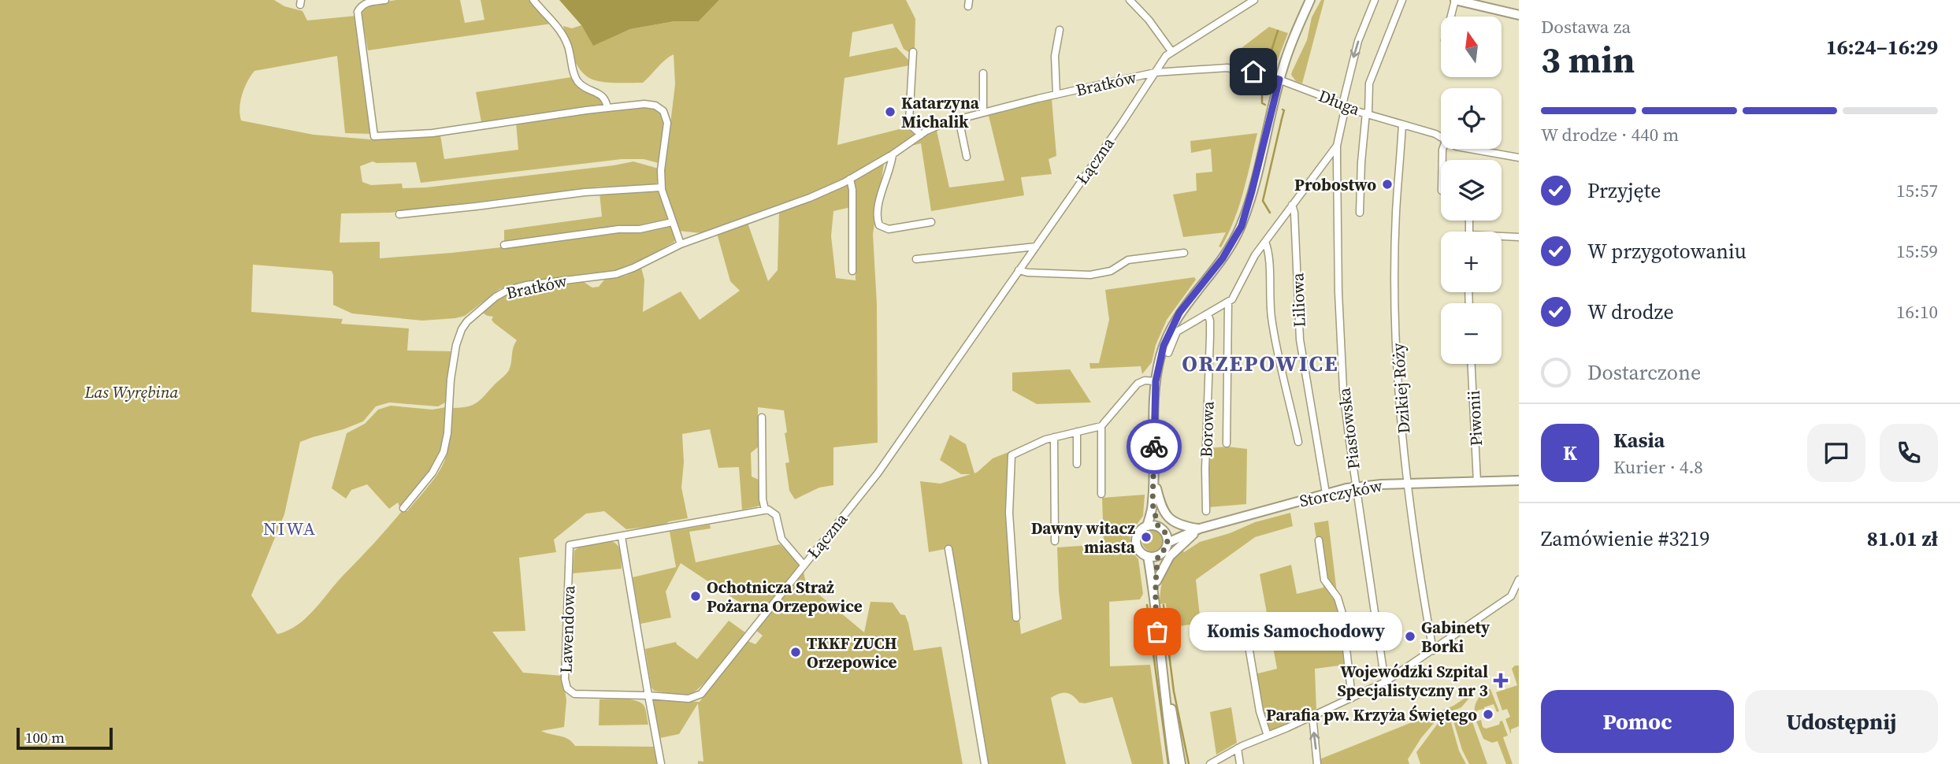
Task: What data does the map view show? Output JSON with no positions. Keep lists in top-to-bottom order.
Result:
{
  "streets": {
    "main road": ["Storczyków"],
    "street": [
      "Bratków",
      "Długa",
      "Łączna",
      "Liliowa",
      "Dzikiej Róży",
      "Piwonii",
      "Piastowska",
      "Borowa",
      "Lawendowa"
    ]
  },
  "crossings": [
    ["Bratków", "Długa"],
    ["Bratków", "Łączna"],
    ["Długa", "Łączna"],
    ["Długa", "Dzikiej Róży"],
    ["Długa", "Piastowska"],
    ["Łączna", "Lawendowa"],
    ["Liliowa", "Storczyków"],
    ["Dzikiej Róży", "Storczyków"],
    ["Piwonii", "Storczyków"],
    ["Piastowska", "Storczyków"]
  ],
  "districts": ["ORZEPOWICE", "NIWA"],
  "parks": ["Las Wyrębina"],
  "places": {
    "other": [
      "Katarzyna Michalik",
      "Probostwo",
      "Dawny witacz miasta",
      "Ochotnicza Straż Pożarna Orzepowice",
      "Komis Samochodowy",
      "Gabinety Borki",
      "TKKF ZUCH Orzepowice",
      "Parafia pw. Krzyża Świętego"
    ],
    "health": ["Wojewódzki Szpital Specjalistyczny nr 3"]
  },
  "scale_bar": "100 m",
  "north": "top",
  "page": {
    "heading": ["3 min", "Dostawa za", "16:24–16:29"],
    "panel": [
      "Kasia",
      "Kurier · 4.8",
      "Zamówienie #3219",
      "81.01 zł"
    ],
    "map_buttons": ["+", "−"],
    "bar": "W drodze · 440 m",
    "list": [
      ["Przyjęte", "15:57"],
      ["W przygotowaniu", "15:59"],
      ["W drodze", "16:10"],
      "Dostarczone"
    ],
    "round": "K",
    "bubble": "Komis Samochodowy",
    "buttons": ["Pomoc", "Udostępnij"],
    "scale": "100 m"
  }
}
